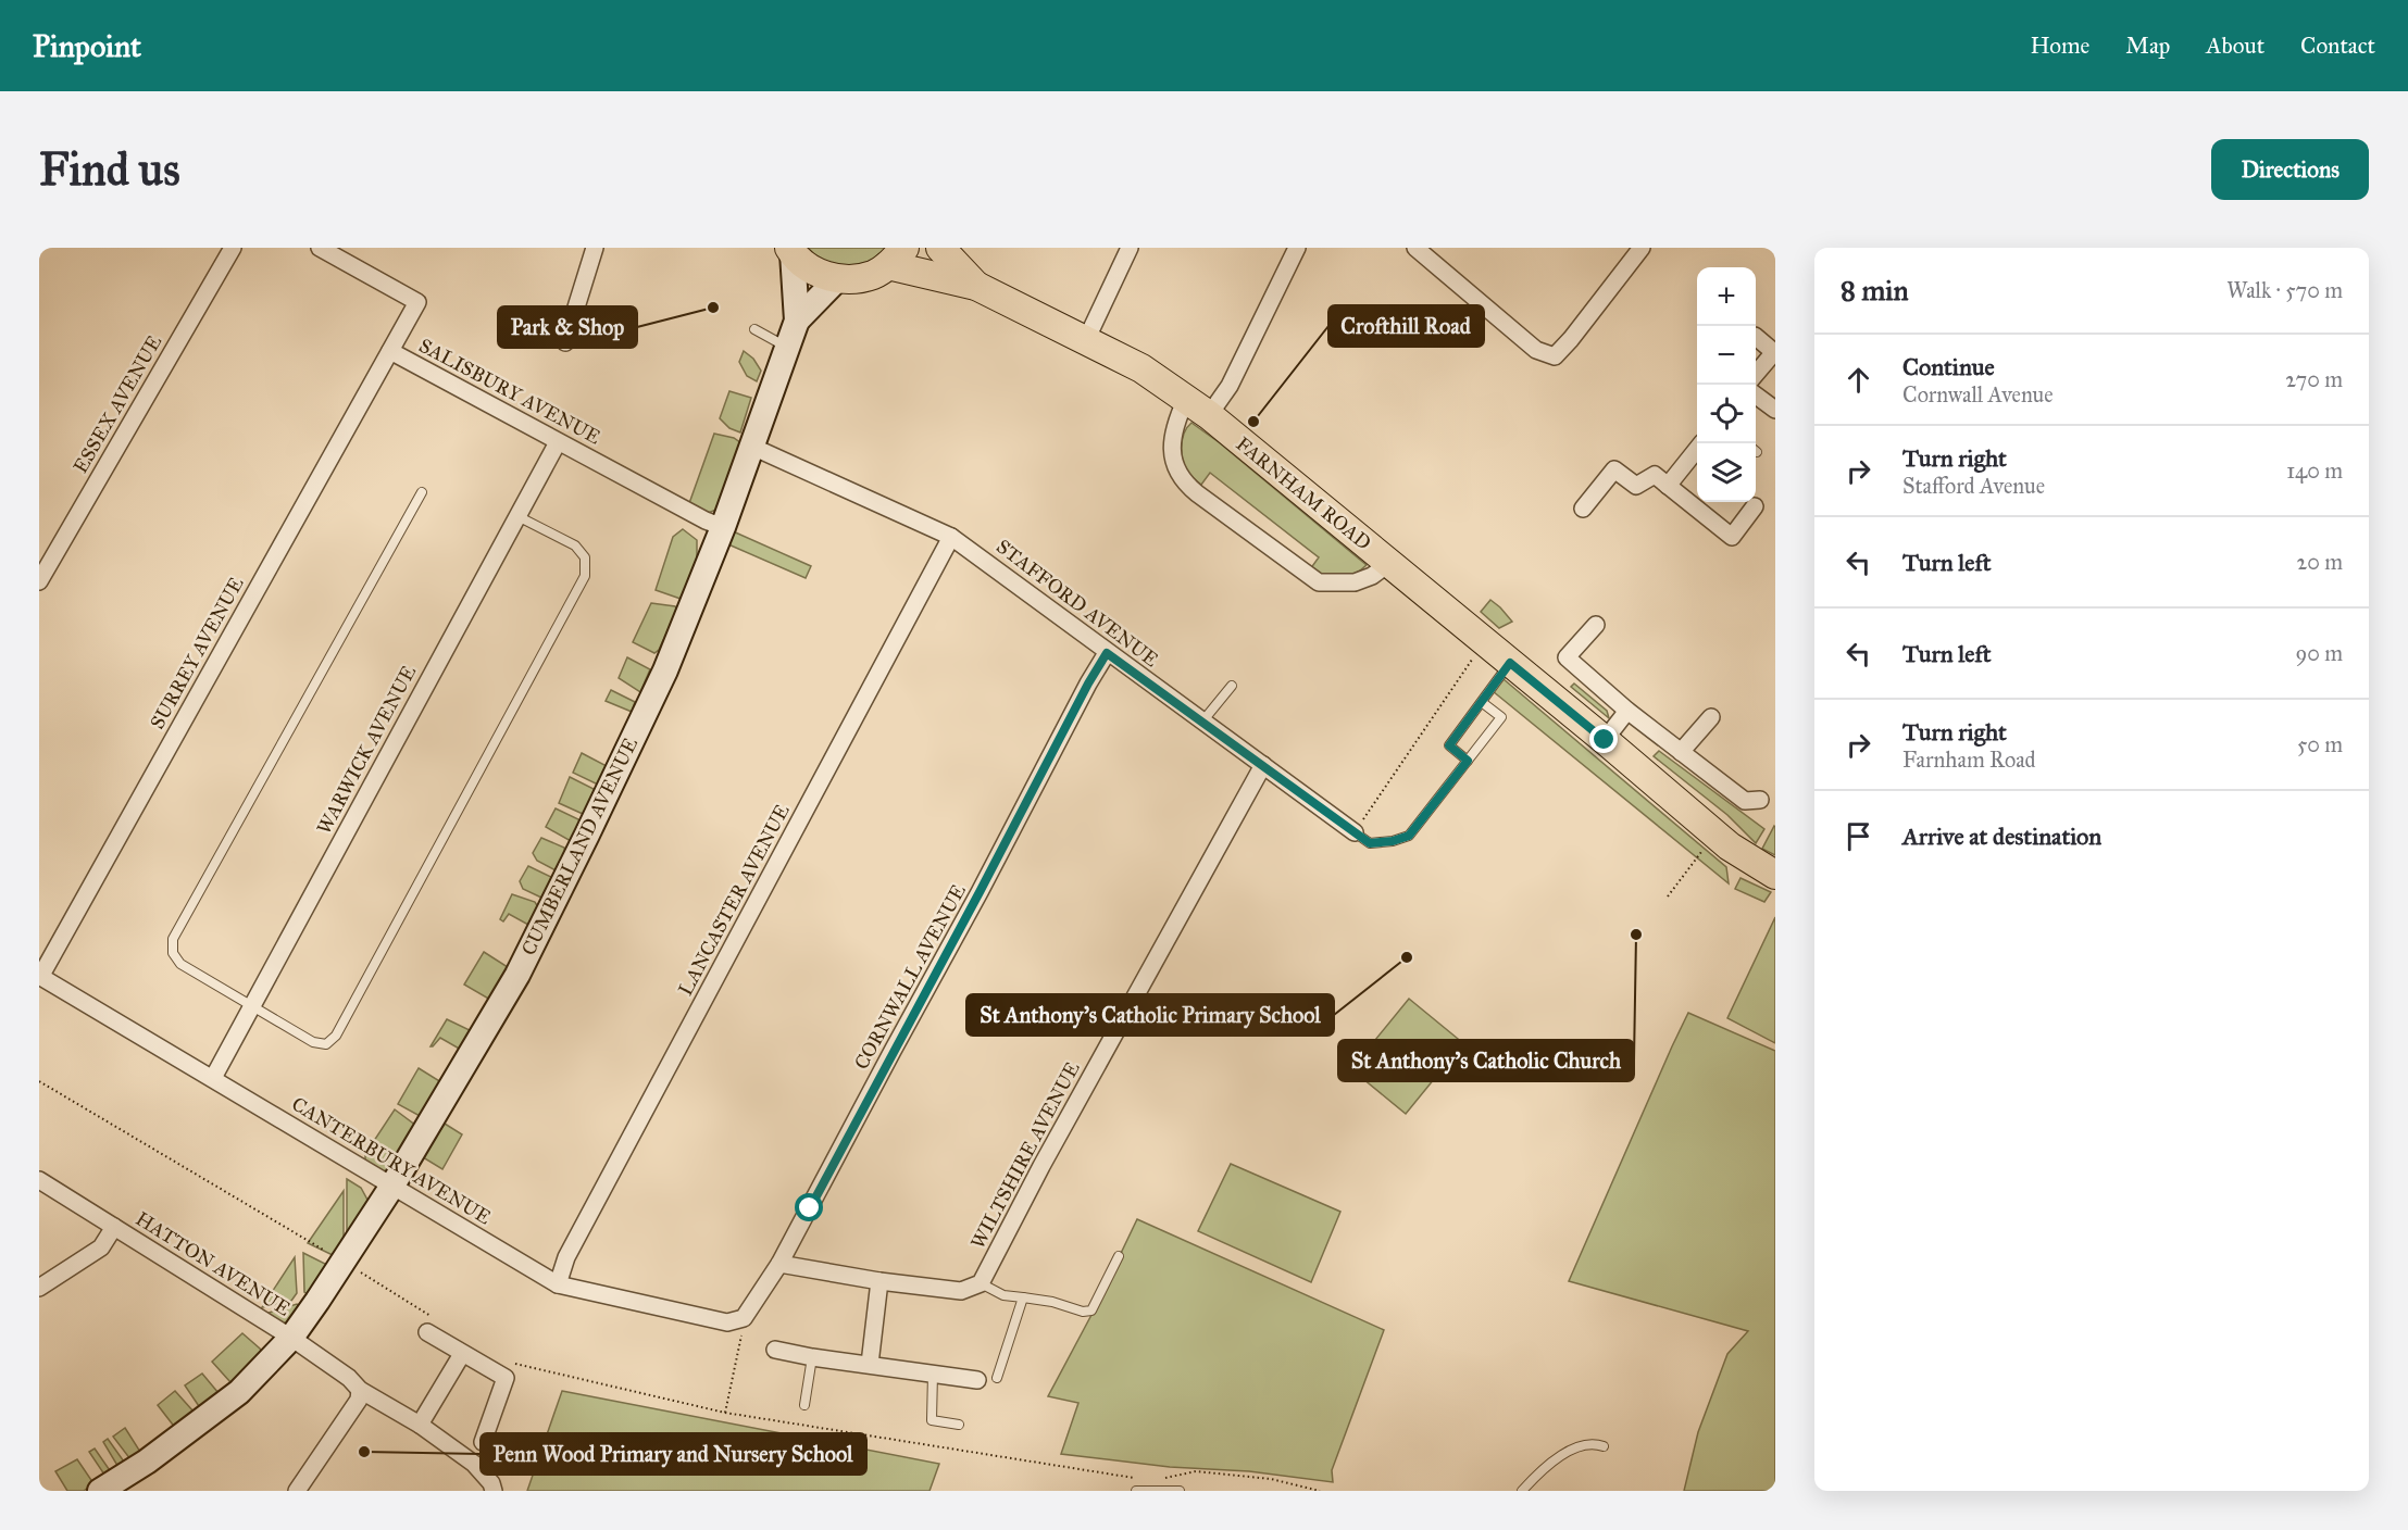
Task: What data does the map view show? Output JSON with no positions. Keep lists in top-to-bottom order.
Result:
{
  "streets": {
    "main road": ["FARNHAM ROAD"],
    "street": [
      "SALISBURY AVENUE",
      "ESSEX AVENUE",
      "STAFFORD AVENUE",
      "SURREY AVENUE",
      "WARWICK AVENUE",
      "CUMBERLAND AVENUE",
      "LANCASTER AVENUE",
      "CORNWALL AVENUE",
      "WILTSHIRE AVENUE",
      "CANTERBURY AVENUE",
      "HATTON AVENUE"
    ]
  },
  "crossings": [
    ["SALISBURY AVENUE", "SURREY AVENUE"],
    ["SALISBURY AVENUE", "WARWICK AVENUE"],
    ["SALISBURY AVENUE", "CUMBERLAND AVENUE"],
    ["FARNHAM ROAD", "CUMBERLAND AVENUE"],
    ["STAFFORD AVENUE", "CUMBERLAND AVENUE"],
    ["STAFFORD AVENUE", "LANCASTER AVENUE"],
    ["STAFFORD AVENUE", "CORNWALL AVENUE"],
    ["STAFFORD AVENUE", "WILTSHIRE AVENUE"],
    ["SURREY AVENUE", "CANTERBURY AVENUE"],
    ["WARWICK AVENUE", "CANTERBURY AVENUE"],
    ["CUMBERLAND AVENUE", "CANTERBURY AVENUE"],
    ["CUMBERLAND AVENUE", "HATTON AVENUE"],
    ["LANCASTER AVENUE", "CANTERBURY AVENUE"],
    ["CORNWALL AVENUE", "CANTERBURY AVENUE"]
  ],
  "places": [
    "Park & Shop",
    "Crofthill Road",
    "St Anthony's Catholic Church",
    "St Anthony's Catholic Primary School",
    "Penn Wood Primary and Nursery School"
  ],
  "page": {
    "header": "Pinpoint",
    "nav": [
      "Home",
      "Map",
      "About",
      "Contact"
    ],
    "buttons": "Directions",
    "title": "Find us",
    "heading": ["8 min", "Walk · 570 m"],
    "map_buttons": ["+", "−"],
    "list": [
      ["Continue", "Cornwall Avenue", "270 m"],
      ["Turn right", "Stafford Avenue", "140 m"],
      ["Turn left", "20 m"],
      ["Turn left", "90 m"],
      ["Turn right", "Farnham Road", "50 m"],
      "Arrive at destination"
    ]
  }
}
